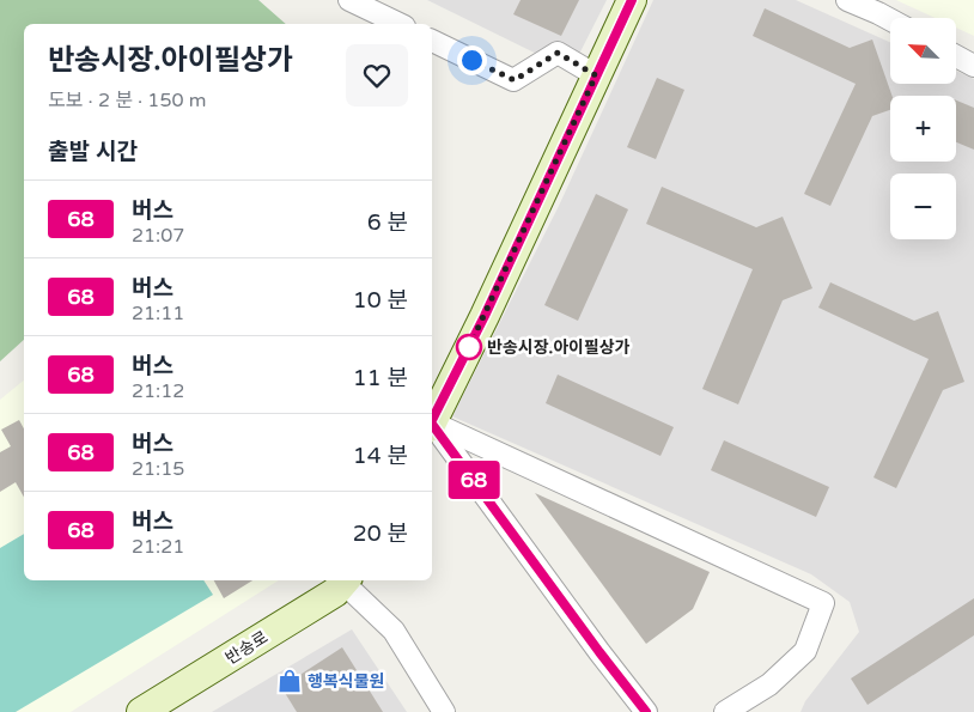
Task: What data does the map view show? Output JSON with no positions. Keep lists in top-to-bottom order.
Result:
{
  "streets": {
    "street": ["반송로"]
  },
  "places": {
    "other": ["반송시장.아이필상가"],
    "shop": ["행복식물원"]
  },
  "lines": ["bus line 68"],
  "north": "top left",
  "page": {
    "on_map": "68",
    "map_buttons": ["+", "−"],
    "heading": [
      ["반송시장.아이필상가", "도보 · 2 분 · 150 m"],
      "출발 시간"
    ],
    "list": [
      {
        "mark": "68",
        "name": "버스",
        "note": "21:07",
        "value": "6 분"
      },
      {
        "mark": "68",
        "name": "버스",
        "note": "21:11",
        "value": "10 분"
      },
      {
        "mark": "68",
        "name": "버스",
        "note": "21:12",
        "value": "11 분"
      },
      {
        "mark": "68",
        "name": "버스",
        "note": "21:15",
        "value": "14 분"
      },
      {
        "mark": "68",
        "name": "버스",
        "note": "21:21",
        "value": "20 분"
      }
    ]
  }
}
